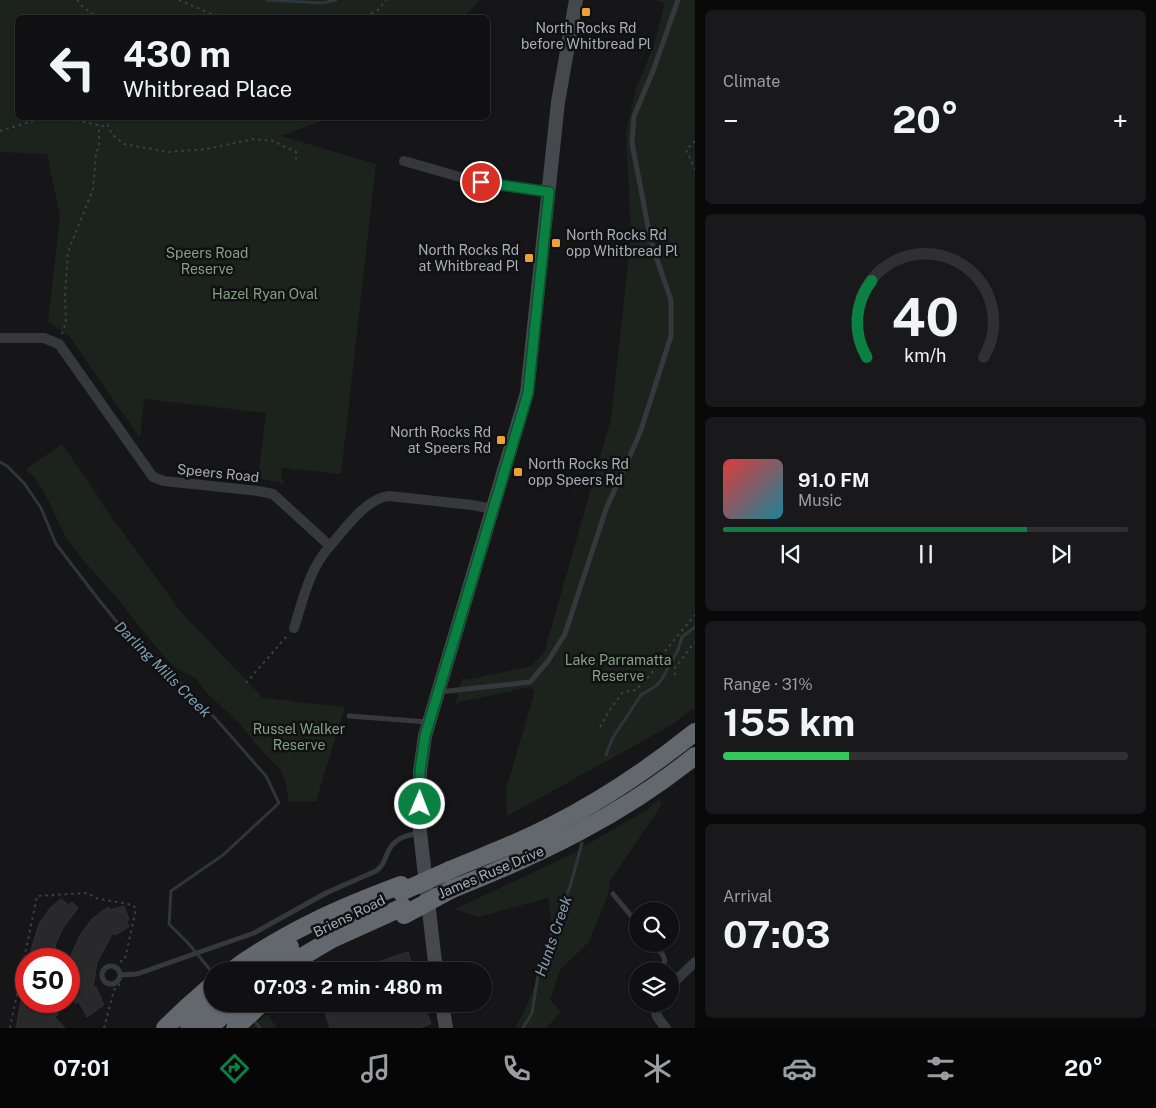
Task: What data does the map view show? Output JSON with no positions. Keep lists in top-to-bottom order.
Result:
{
  "streets": {
    "highway": ["James Ruse Drive", "Briens Road"],
    "street": ["Speers Road"]
  },
  "crossings": [
    ["James Ruse Drive", "Briens Road"]
  ],
  "water": ["Darling Mills Creek", "Hunts Creek"],
  "parks": [
    "Speers Road Reserve",
    "Hazel Ryan Oval",
    "Lake Parramatta Reserve",
    "Russel Walker Reserve"
  ],
  "places": {
    "transit": [
      "North Rocks Rd before Whitbread Pl",
      "North Rocks Rd opp Whitbread Pl",
      "North Rocks Rd at Whitbread Pl",
      "North Rocks Rd at Speers Rd",
      "North Rocks Rd opp Speers Rd"
    ]
  },
  "page": {
    "tile": [
      "Climate",
      ["Range · 31%", "155 km"],
      ["Arrival", "07:03"]
    ],
    "turn": ["430 m", "Whitbread Place"],
    "heat": ["−", "20°", "+"],
    "song": ["91.0 FM", "Music"],
    "limit": "50",
    "trip": "07:03 · 2 min · 480 m",
    "tabs": ["07:01", "20°"],
    "gauge": ["40", "km/h"]
  }
}
